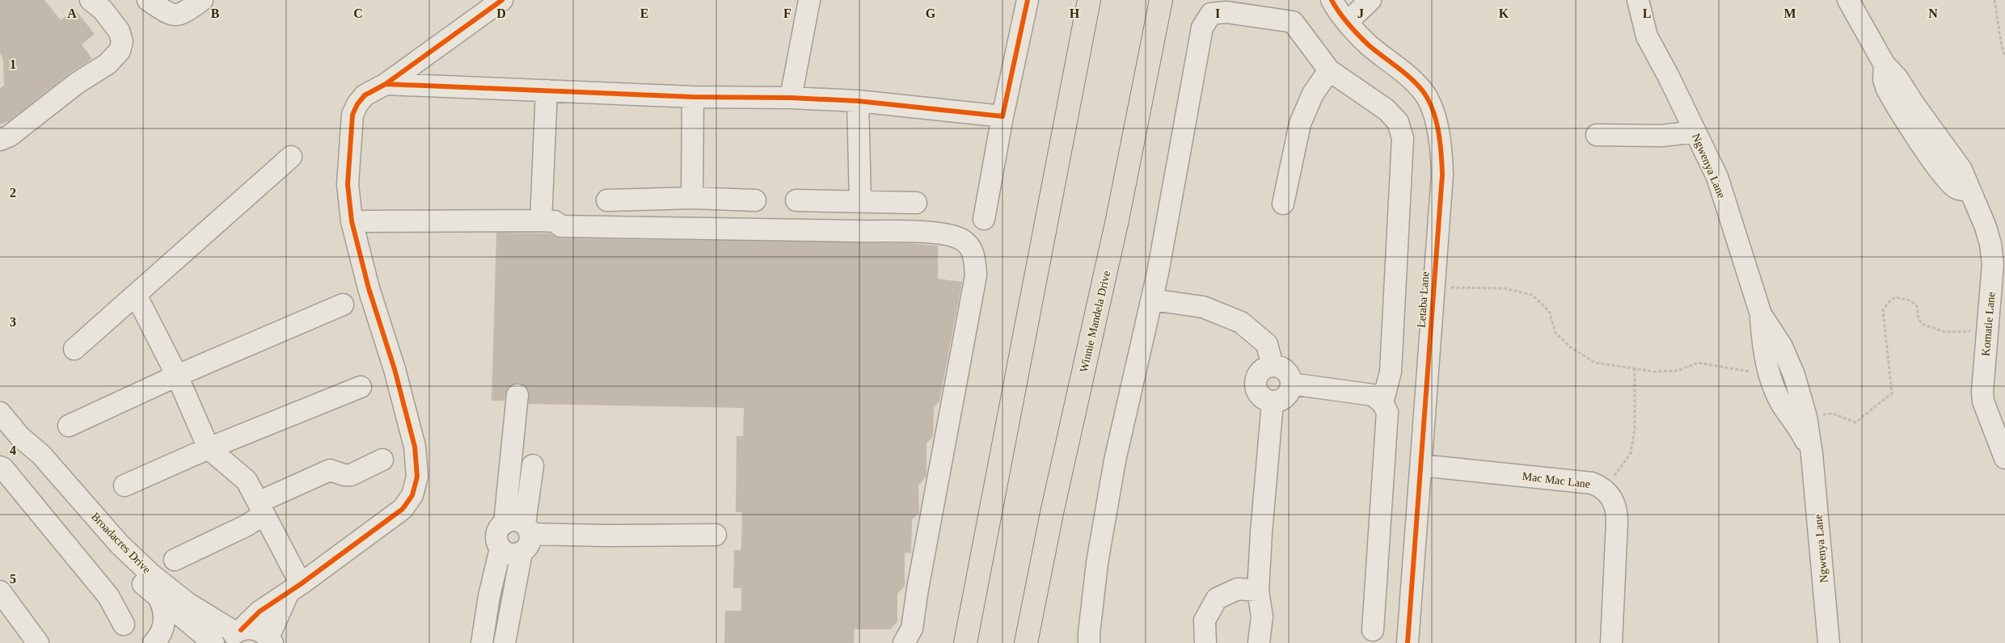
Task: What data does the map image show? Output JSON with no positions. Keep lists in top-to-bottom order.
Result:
{
  "streets": {
    "main road": ["Winnie Mandela Drive"],
    "street": [
      "Ngwenya Lane",
      "Letaba Lane",
      "Komatie Lane",
      "Mac Mac Lane",
      "Broadacres Drive"
    ]
  },
  "crossings": [
    ["Letaba Lane", "Mac Mac Lane"]
  ],
  "grid": {
    "columns": [
      "A",
      "B",
      "C",
      "D",
      "E",
      "F",
      "G",
      "H",
      "I",
      "J",
      "K",
      "L",
      "M",
      "N"
    ],
    "rows": [
      "1",
      "2",
      "3",
      "4",
      "5"
    ]
  }
}
